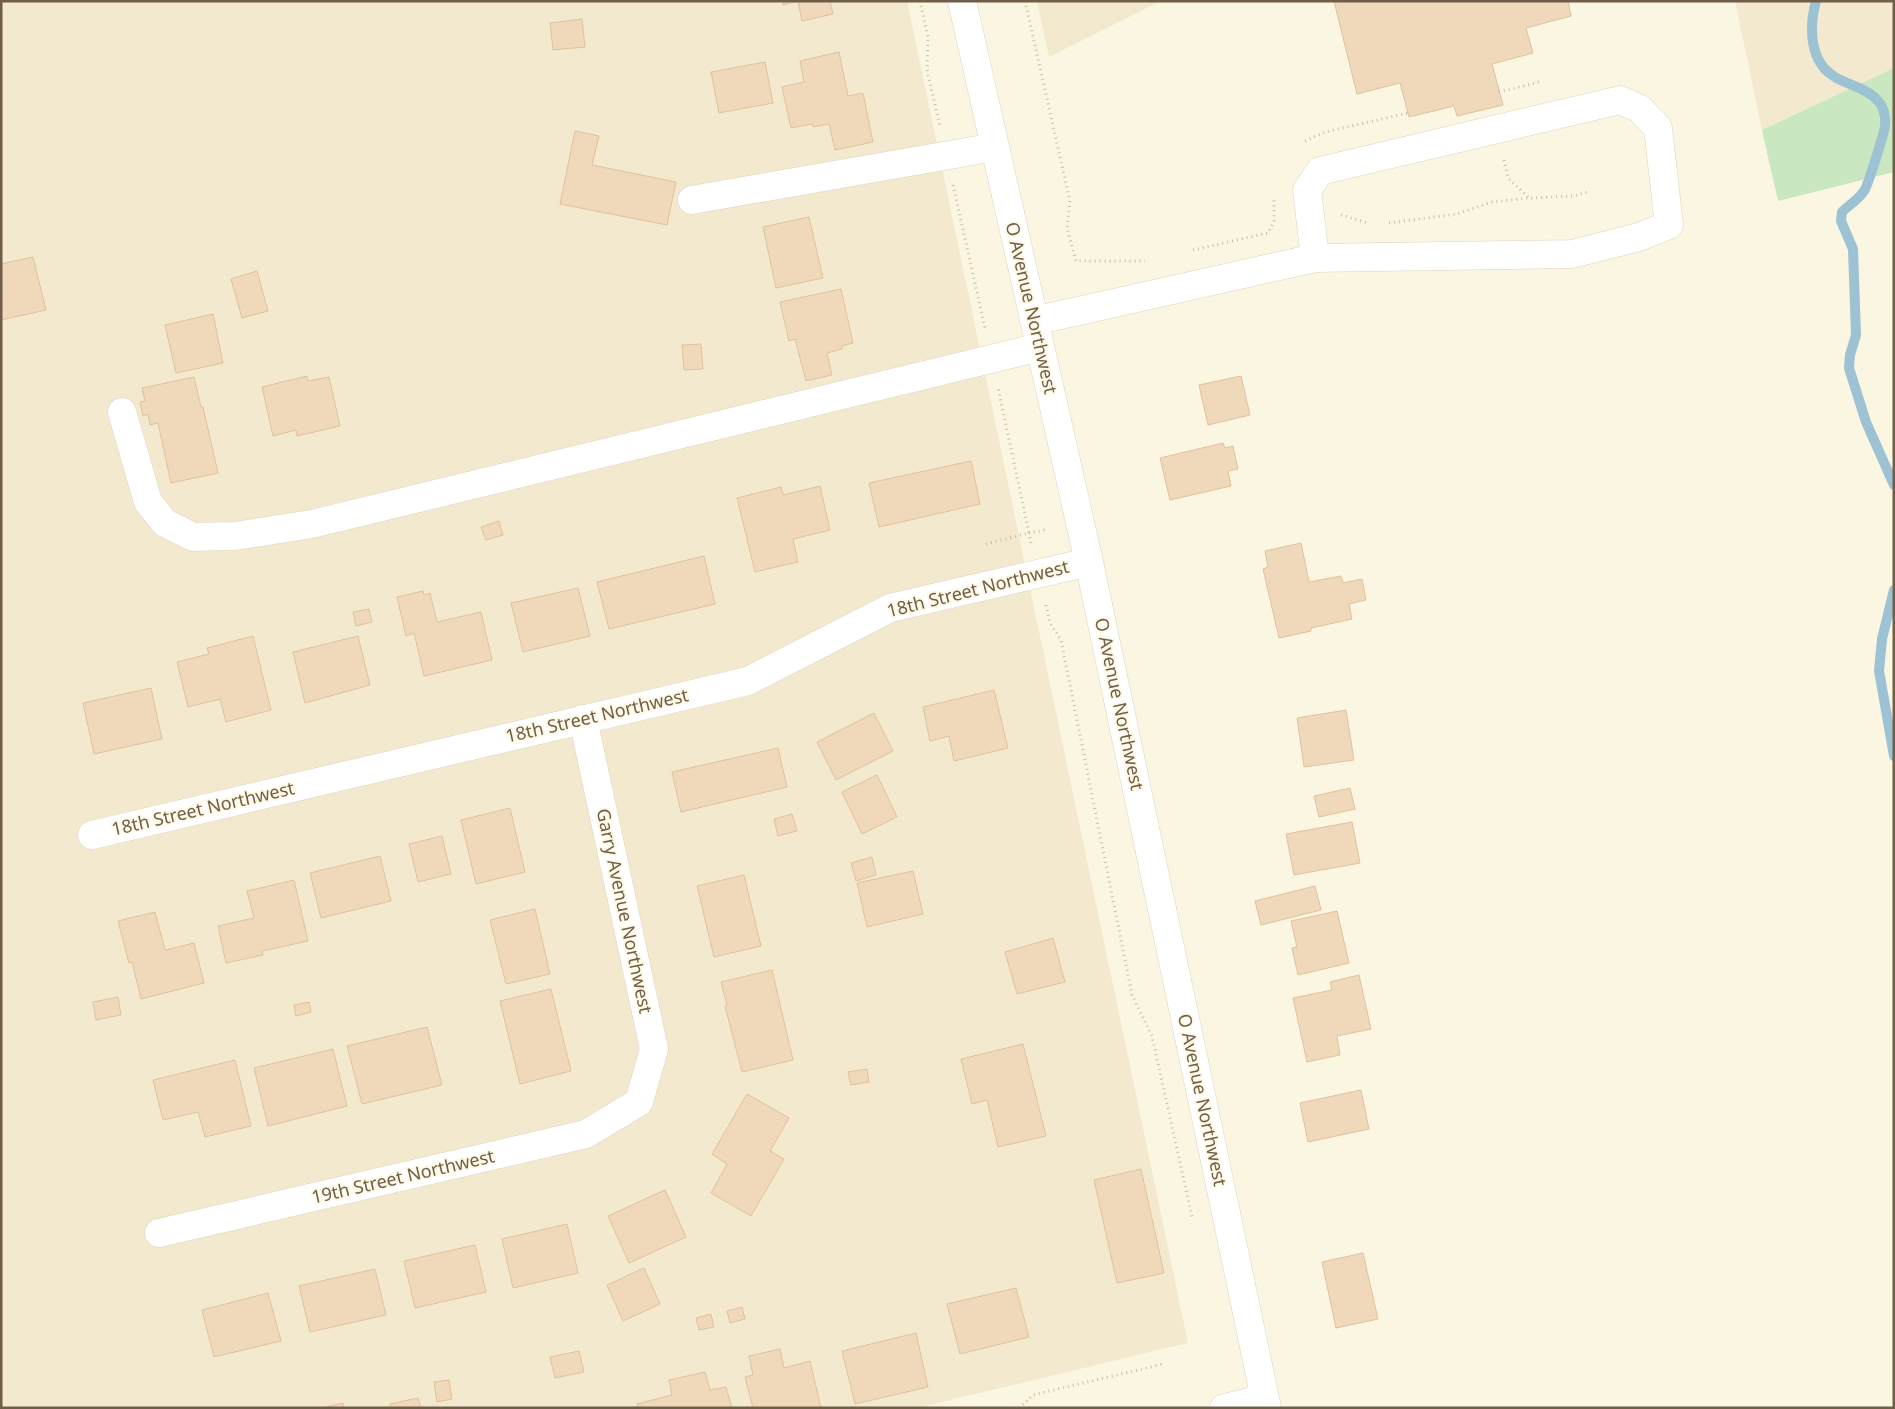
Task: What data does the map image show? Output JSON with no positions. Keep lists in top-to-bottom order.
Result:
{
  "streets": {
    "street": [
      "O Avenue Northwest",
      "18th Street Northwest",
      "Garry Avenue Northwest",
      "19th Street Northwest"
    ]
  },
  "crossings": [
    ["O Avenue Northwest", "18th Street Northwest"],
    ["18th Street Northwest", "Garry Avenue Northwest"],
    ["Garry Avenue Northwest", "19th Street Northwest"]
  ]
}
